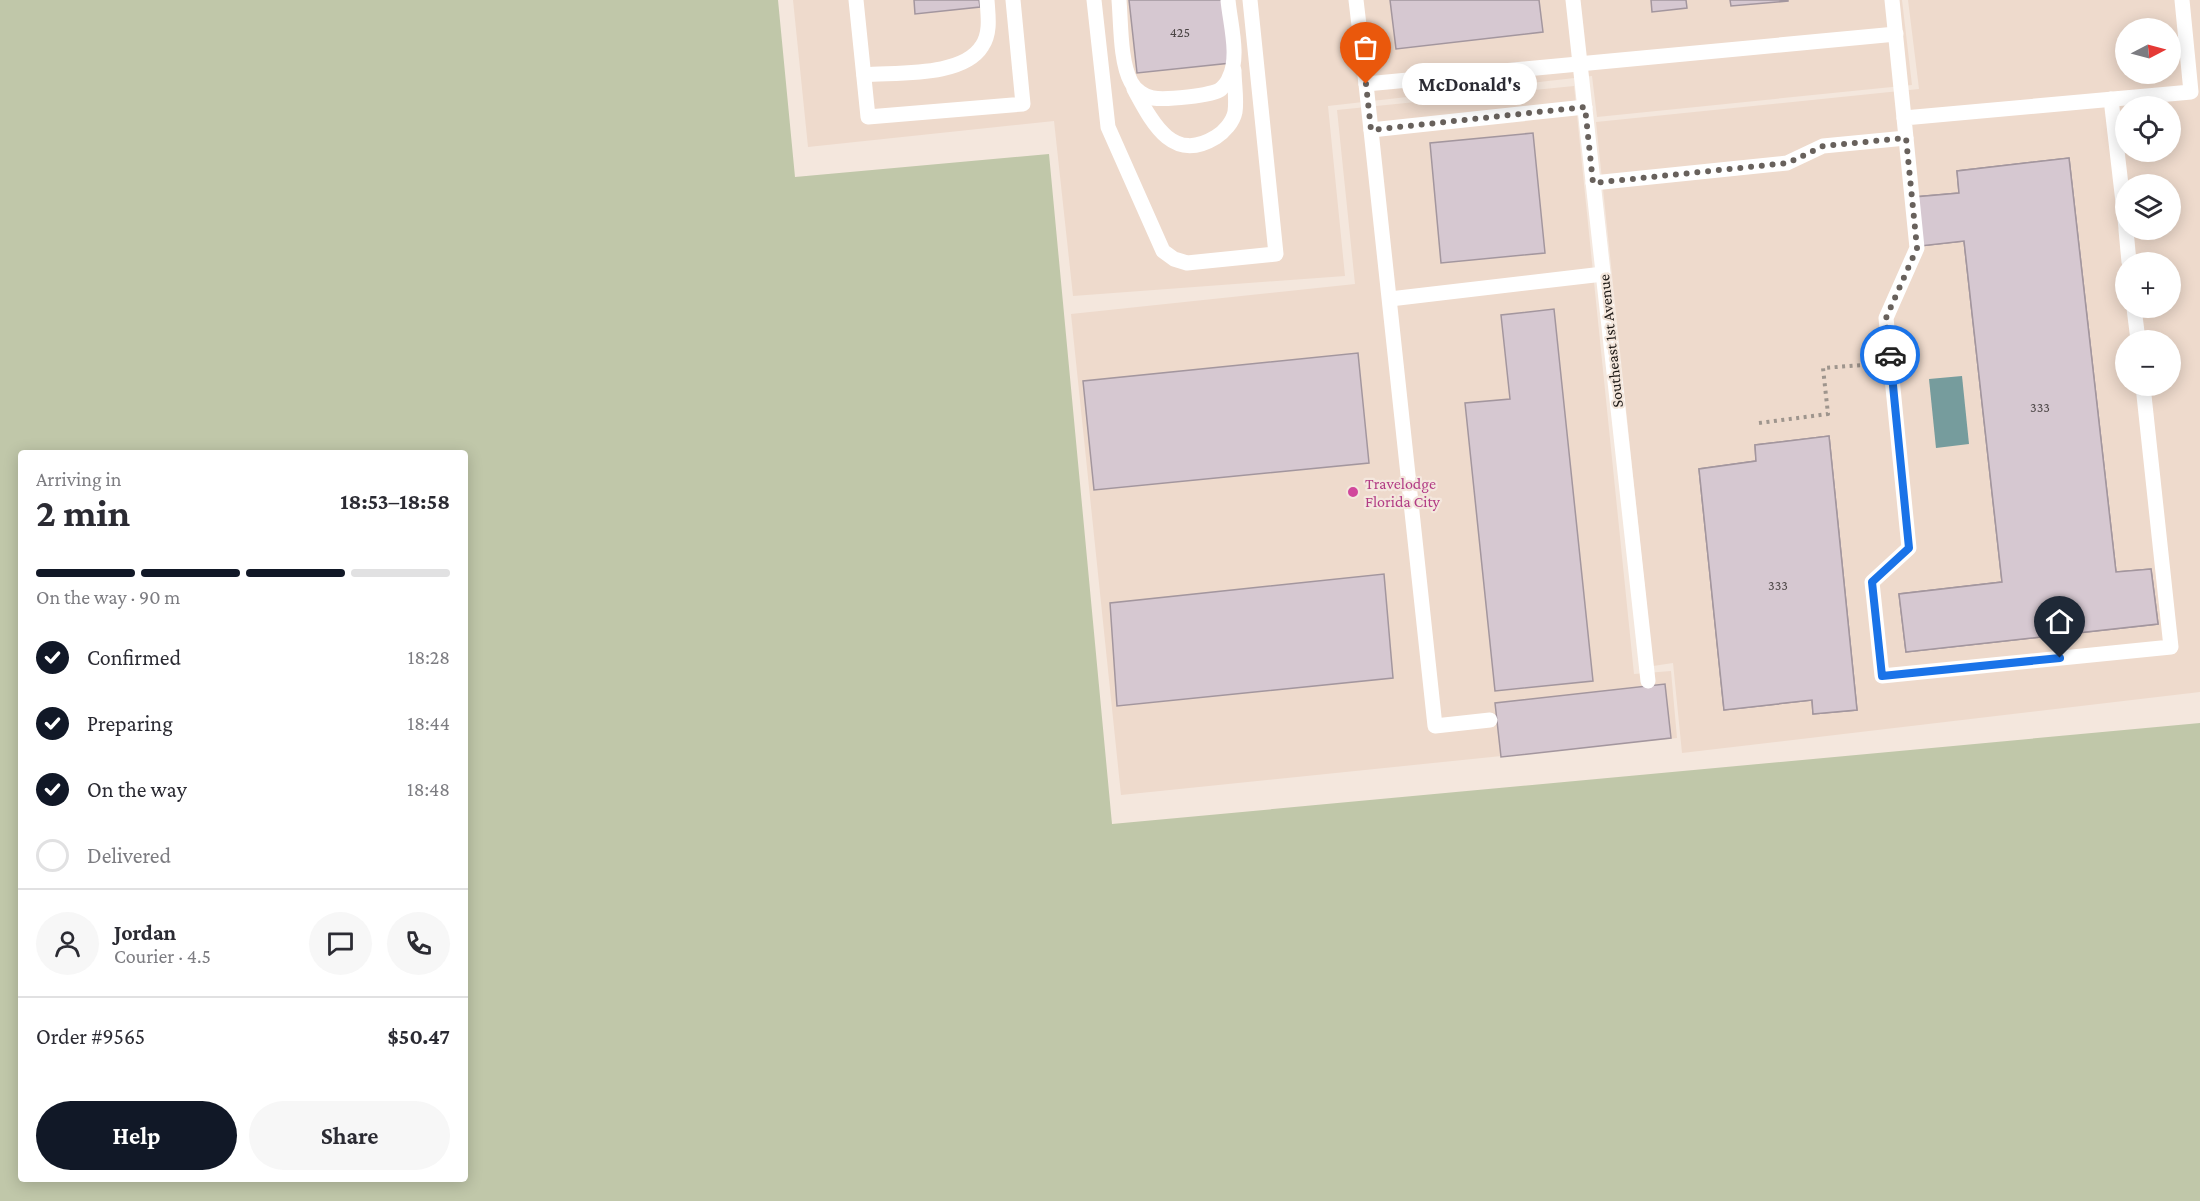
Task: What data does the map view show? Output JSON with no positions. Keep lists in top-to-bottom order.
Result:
{
  "streets": {
    "lane": ["Southeast 1st Avenue"]
  },
  "places": ["McDonald's", "Travelodge Florida City"],
  "house_numbers": ["425", "333", "333"],
  "north": "right",
  "page": {
    "map_buttons": ["+", "−"],
    "bubble": "McDonald's",
    "heading": ["2 min", "Arriving in", "18:53–18:58"],
    "panel": [
      "Jordan",
      "Courier · 4.5",
      "Order #9565",
      "$50.47"
    ],
    "bar": "On the way · 90 m",
    "list": [
      ["Confirmed", "18:28"],
      ["Preparing", "18:44"],
      ["On the way", "18:48"],
      "Delivered"
    ],
    "buttons": ["Help", "Share"]
  }
}
